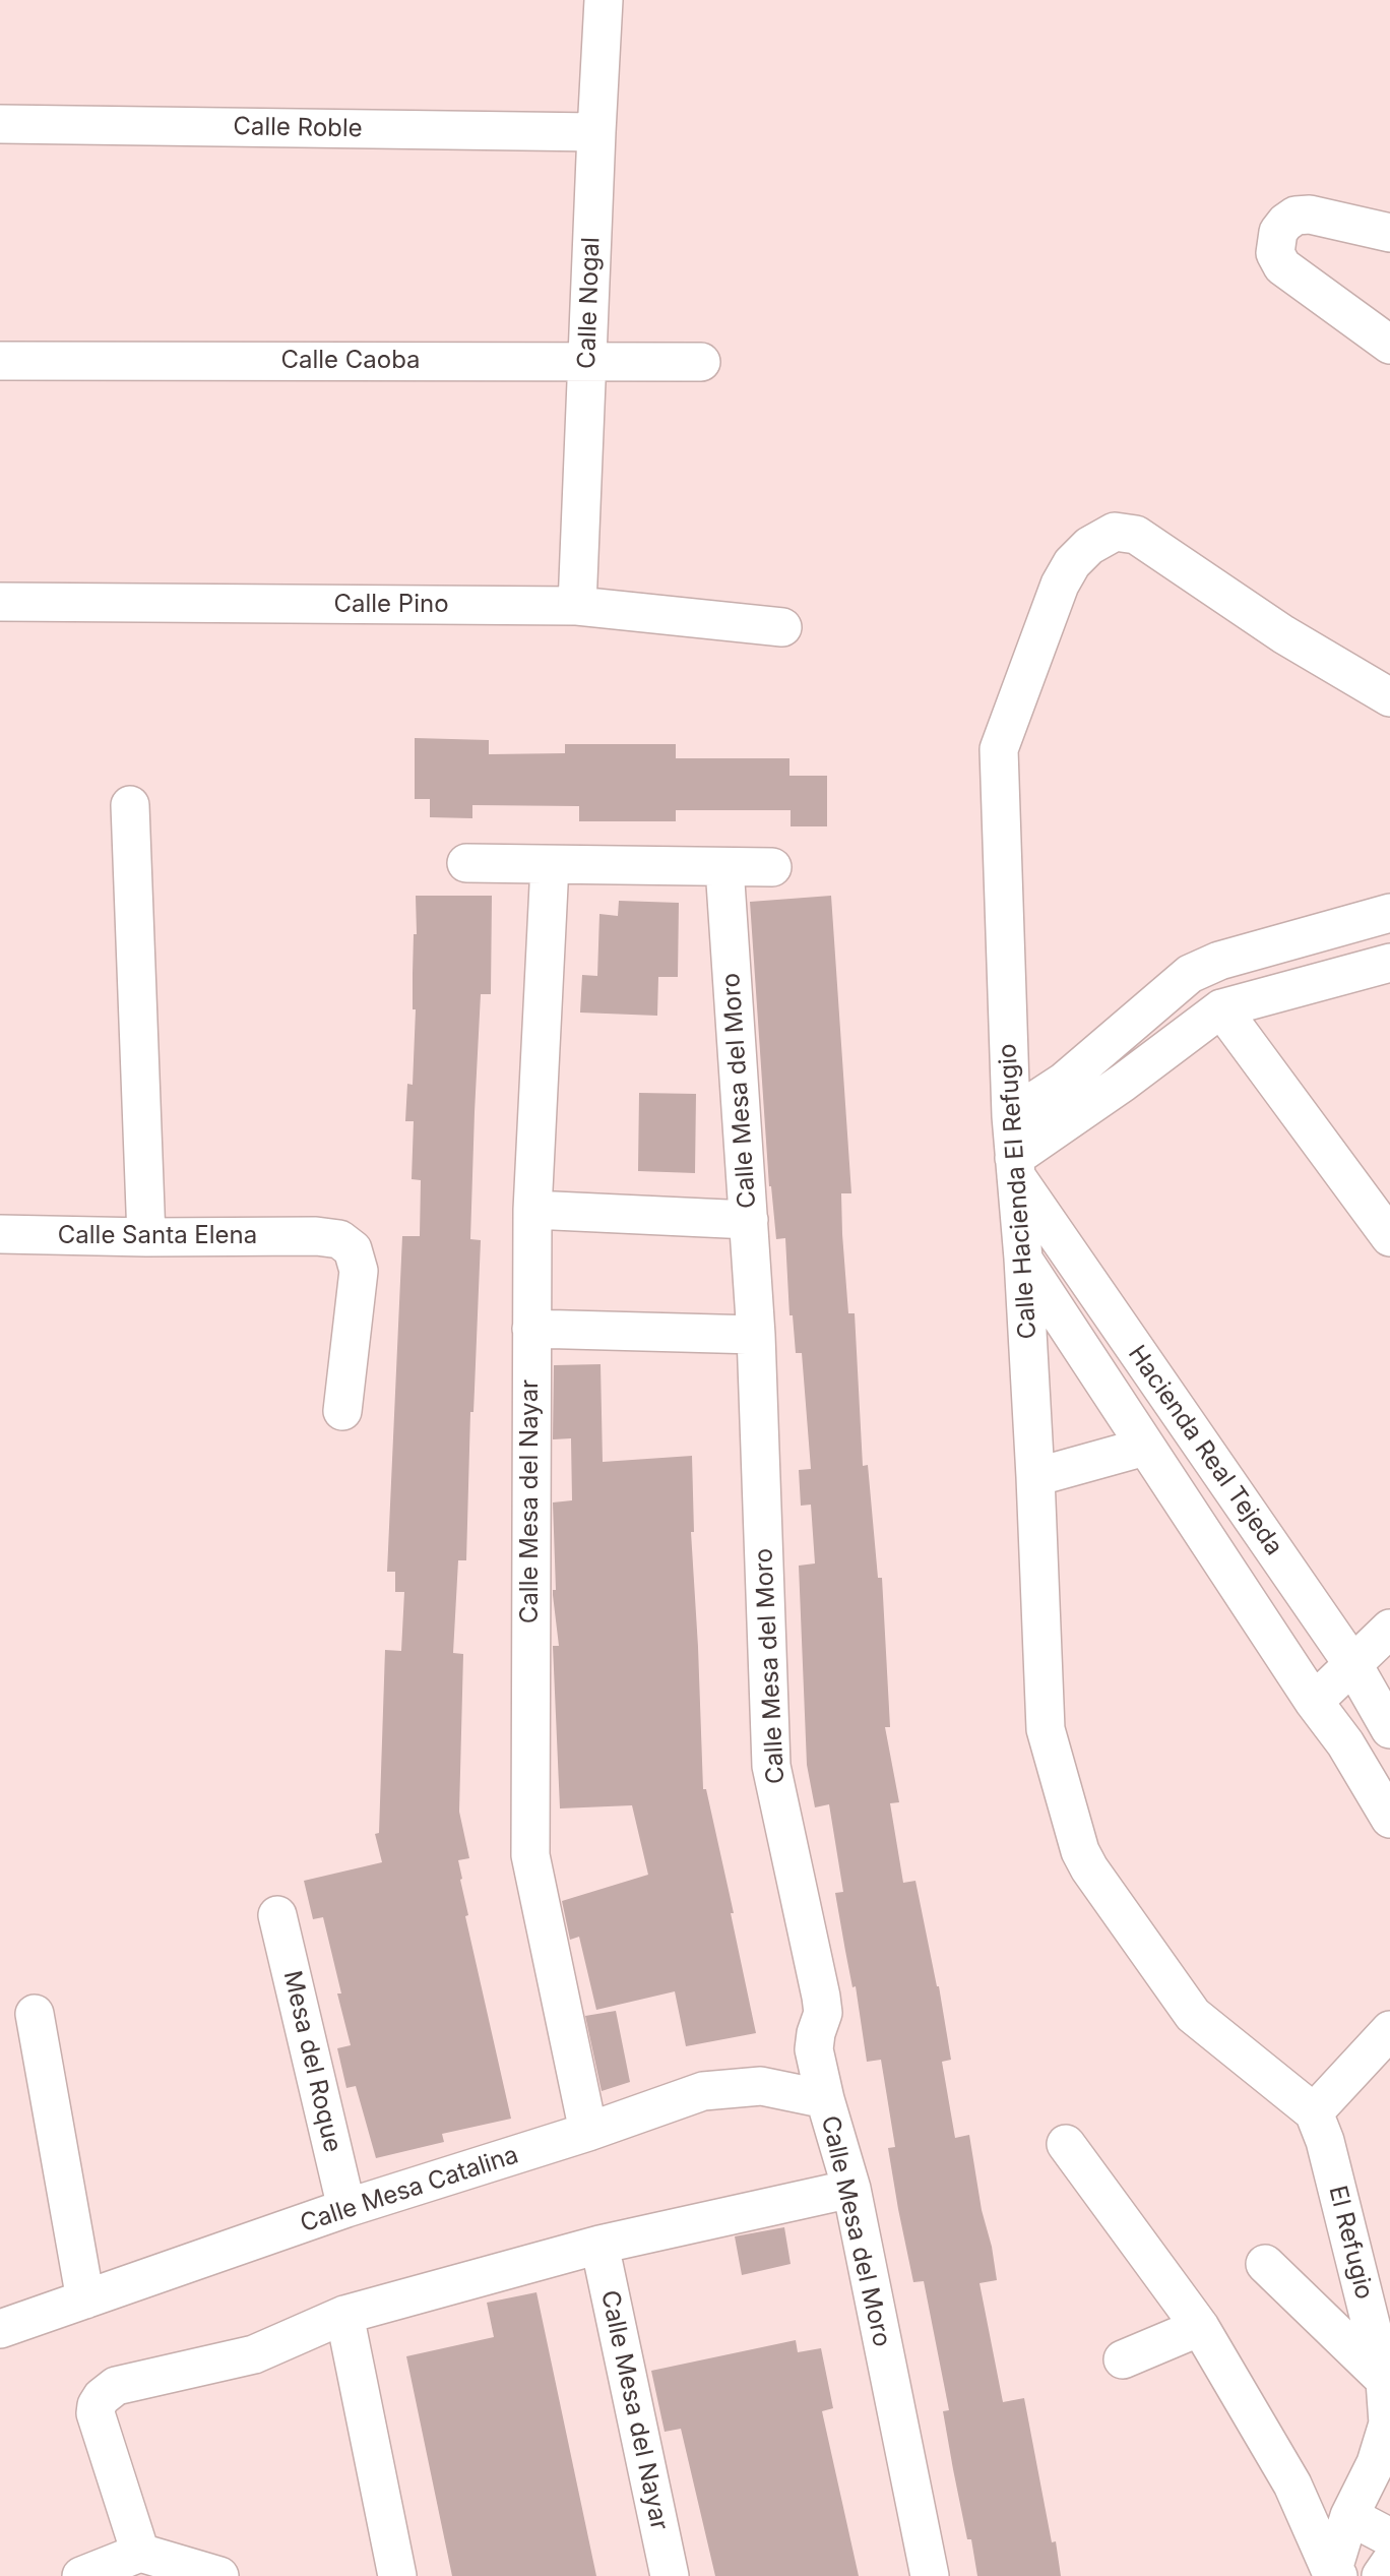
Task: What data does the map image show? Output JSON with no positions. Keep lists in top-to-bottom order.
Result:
{
  "streets": {
    "street": [
      "Calle Roble",
      "Calle Nogal",
      "Calle Caoba",
      "Calle Pino",
      "Calle Mesa del Moro",
      "Calle Hacienda El Refugio",
      "Calle Santa Elena",
      "Hacienda Real Tejeda",
      "Calle Mesa del Nayar",
      "Mesa del Roque",
      "Calle Mesa Catalina",
      "El Refugio"
    ]
  },
  "crossings": [
    ["Calle Roble", "Calle Nogal"],
    ["Calle Nogal", "Calle Caoba"],
    ["Calle Nogal", "Calle Pino"],
    ["Calle Mesa del Moro", "Calle Mesa Catalina"],
    ["Calle Hacienda El Refugio", "Hacienda Real Tejeda"],
    ["Calle Hacienda El Refugio", "El Refugio"],
    ["Calle Mesa del Nayar", "Calle Mesa Catalina"],
    ["Mesa del Roque", "Calle Mesa Catalina"]
  ]
}
